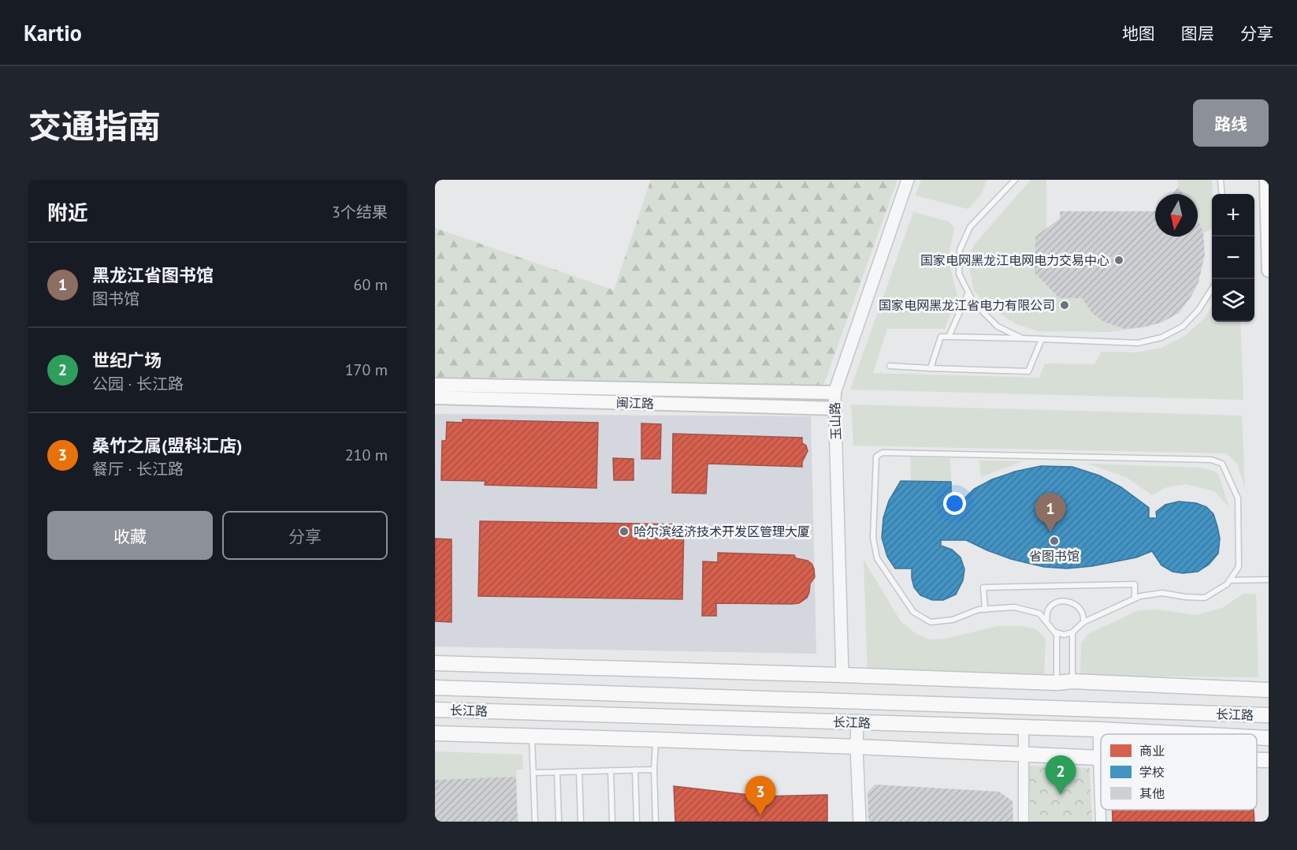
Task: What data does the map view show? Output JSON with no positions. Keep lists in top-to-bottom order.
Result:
{
  "streets": {
    "main road": ["闽江路", "长江路"],
    "street": ["玉山路"]
  },
  "crossings": [
    ["闽江路", "玉山路"]
  ],
  "places": [
    "国家电网黑龙江电网电力交易中心",
    "国家电网黑龙江省电力有限公司",
    "哈尔滨经济技术开发区管理大厦",
    "省图书馆"
  ],
  "legend": ["商业", "学校", "其他"],
  "north": "bottom",
  "page": {
    "header": "Kartio",
    "nav": ["地图", "图层", "分享"],
    "title": "交通指南",
    "buttons": [
      "路线",
      ["收藏", "分享"]
    ],
    "heading": ["附近", "3个结果"],
    "map_buttons": ["+", "−"],
    "list": [
      {
        "mark": "1",
        "name": "黑龙江省图书馆",
        "note": "图书馆",
        "value": "60 m"
      },
      {
        "mark": "2",
        "name": "世纪广场",
        "note": "公园 · 长江路",
        "value": "170 m"
      },
      {
        "mark": "3",
        "name": "桑竹之属(盟科汇店)",
        "note": "餐厅 · 长江路",
        "value": "210 m"
      }
    ],
    "pins": ["1", "2", "3"]
  }
}
